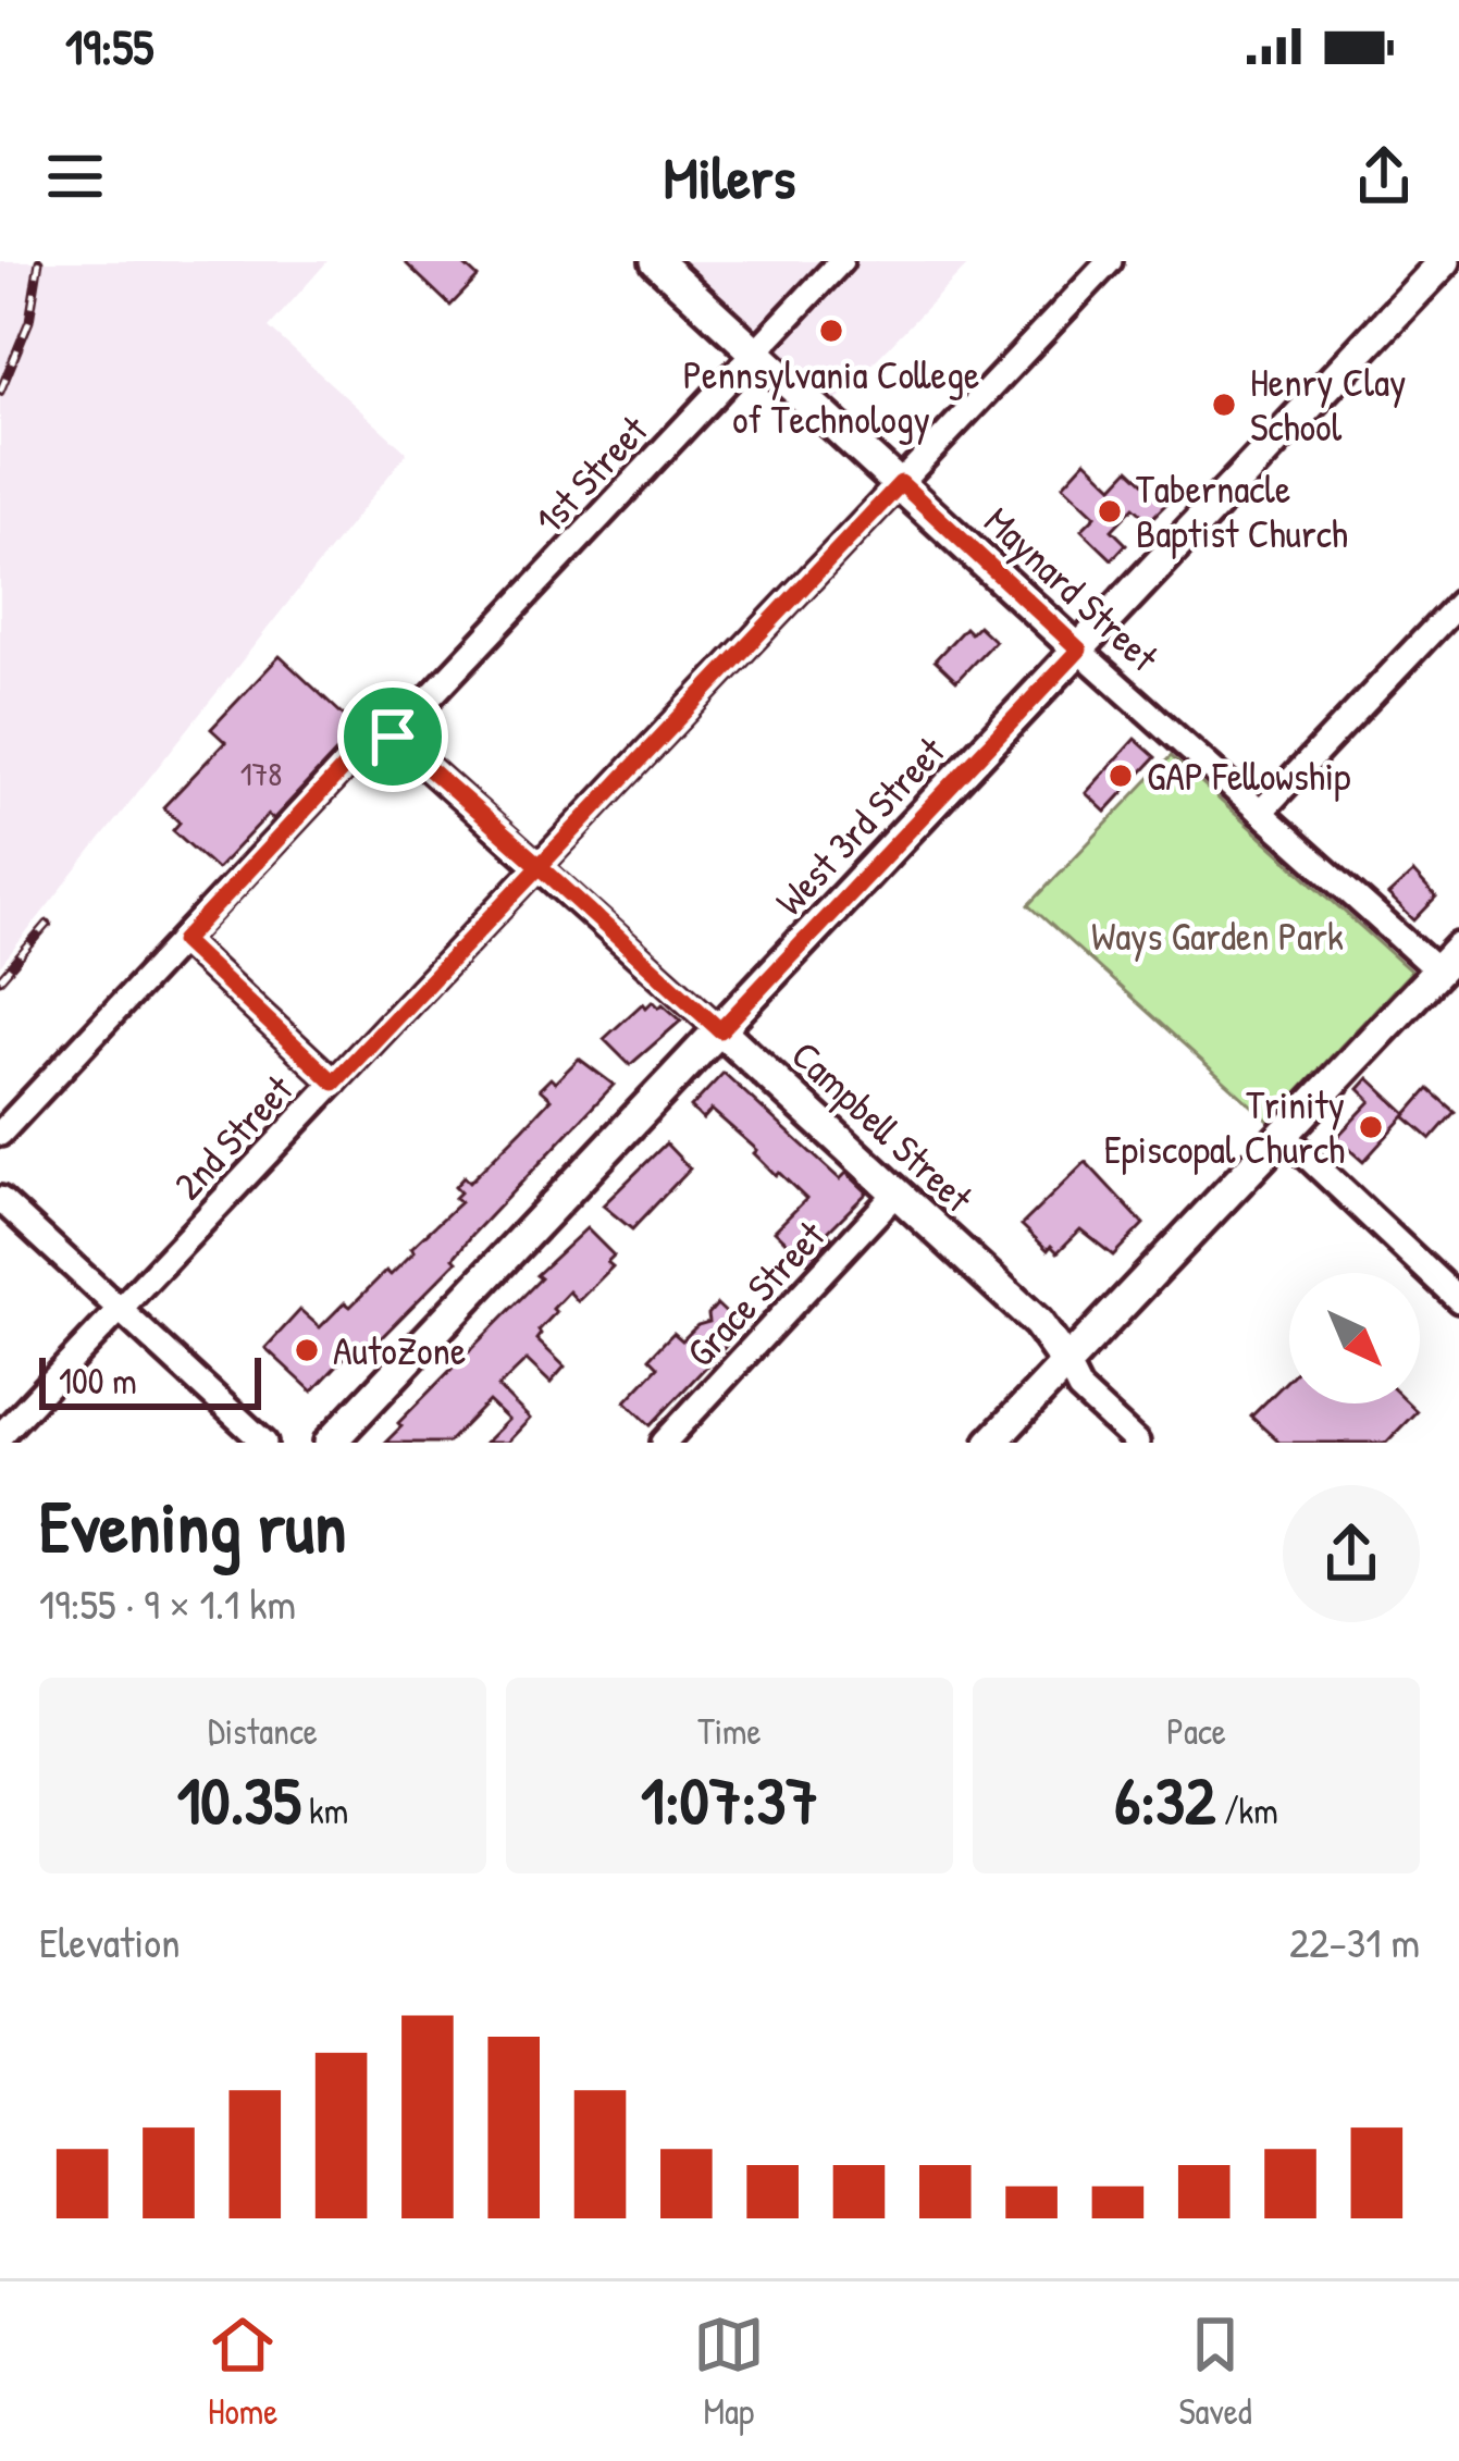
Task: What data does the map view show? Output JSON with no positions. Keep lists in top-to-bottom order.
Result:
{
  "streets": {
    "main road": ["Maynard Street", "West 3rd Street", "Campbell Street"],
    "street": ["1st Street", "2nd Street", "Grace Street"]
  },
  "crossings": [
    ["1st Street", "Maynard Street"],
    ["1st Street", "Campbell Street"],
    ["Maynard Street", "West 3rd Street"],
    ["Maynard Street", "2nd Street"],
    ["West 3rd Street", "Campbell Street"],
    ["Campbell Street", "2nd Street"],
    ["Campbell Street", "Grace Street"]
  ],
  "parks": ["Ways Garden Park"],
  "places": [
    "Pennsylvania College of Technology",
    "Henry Clay School",
    "Tabernacle Baptist Church",
    "GAP Fellowship",
    "Trinity Episcopal Church",
    "AutoZone"
  ],
  "house_numbers": ["178"],
  "scale_bar": "100 m",
  "north": "bottom right",
  "page": {
    "status": "19:55",
    "header": "Milers",
    "scale": "100 m",
    "heading": ["Evening run", "19:55 · 9 × 1.1 km"],
    "stats": [
      ["Distance", "10.35 km"],
      ["Time", "1:07:37"],
      ["Pace", "6:32 /km"]
    ],
    "chart": ["Elevation", "22–31 m"],
    "tabs": ["Home", "Map", "Saved"]
  }
}
